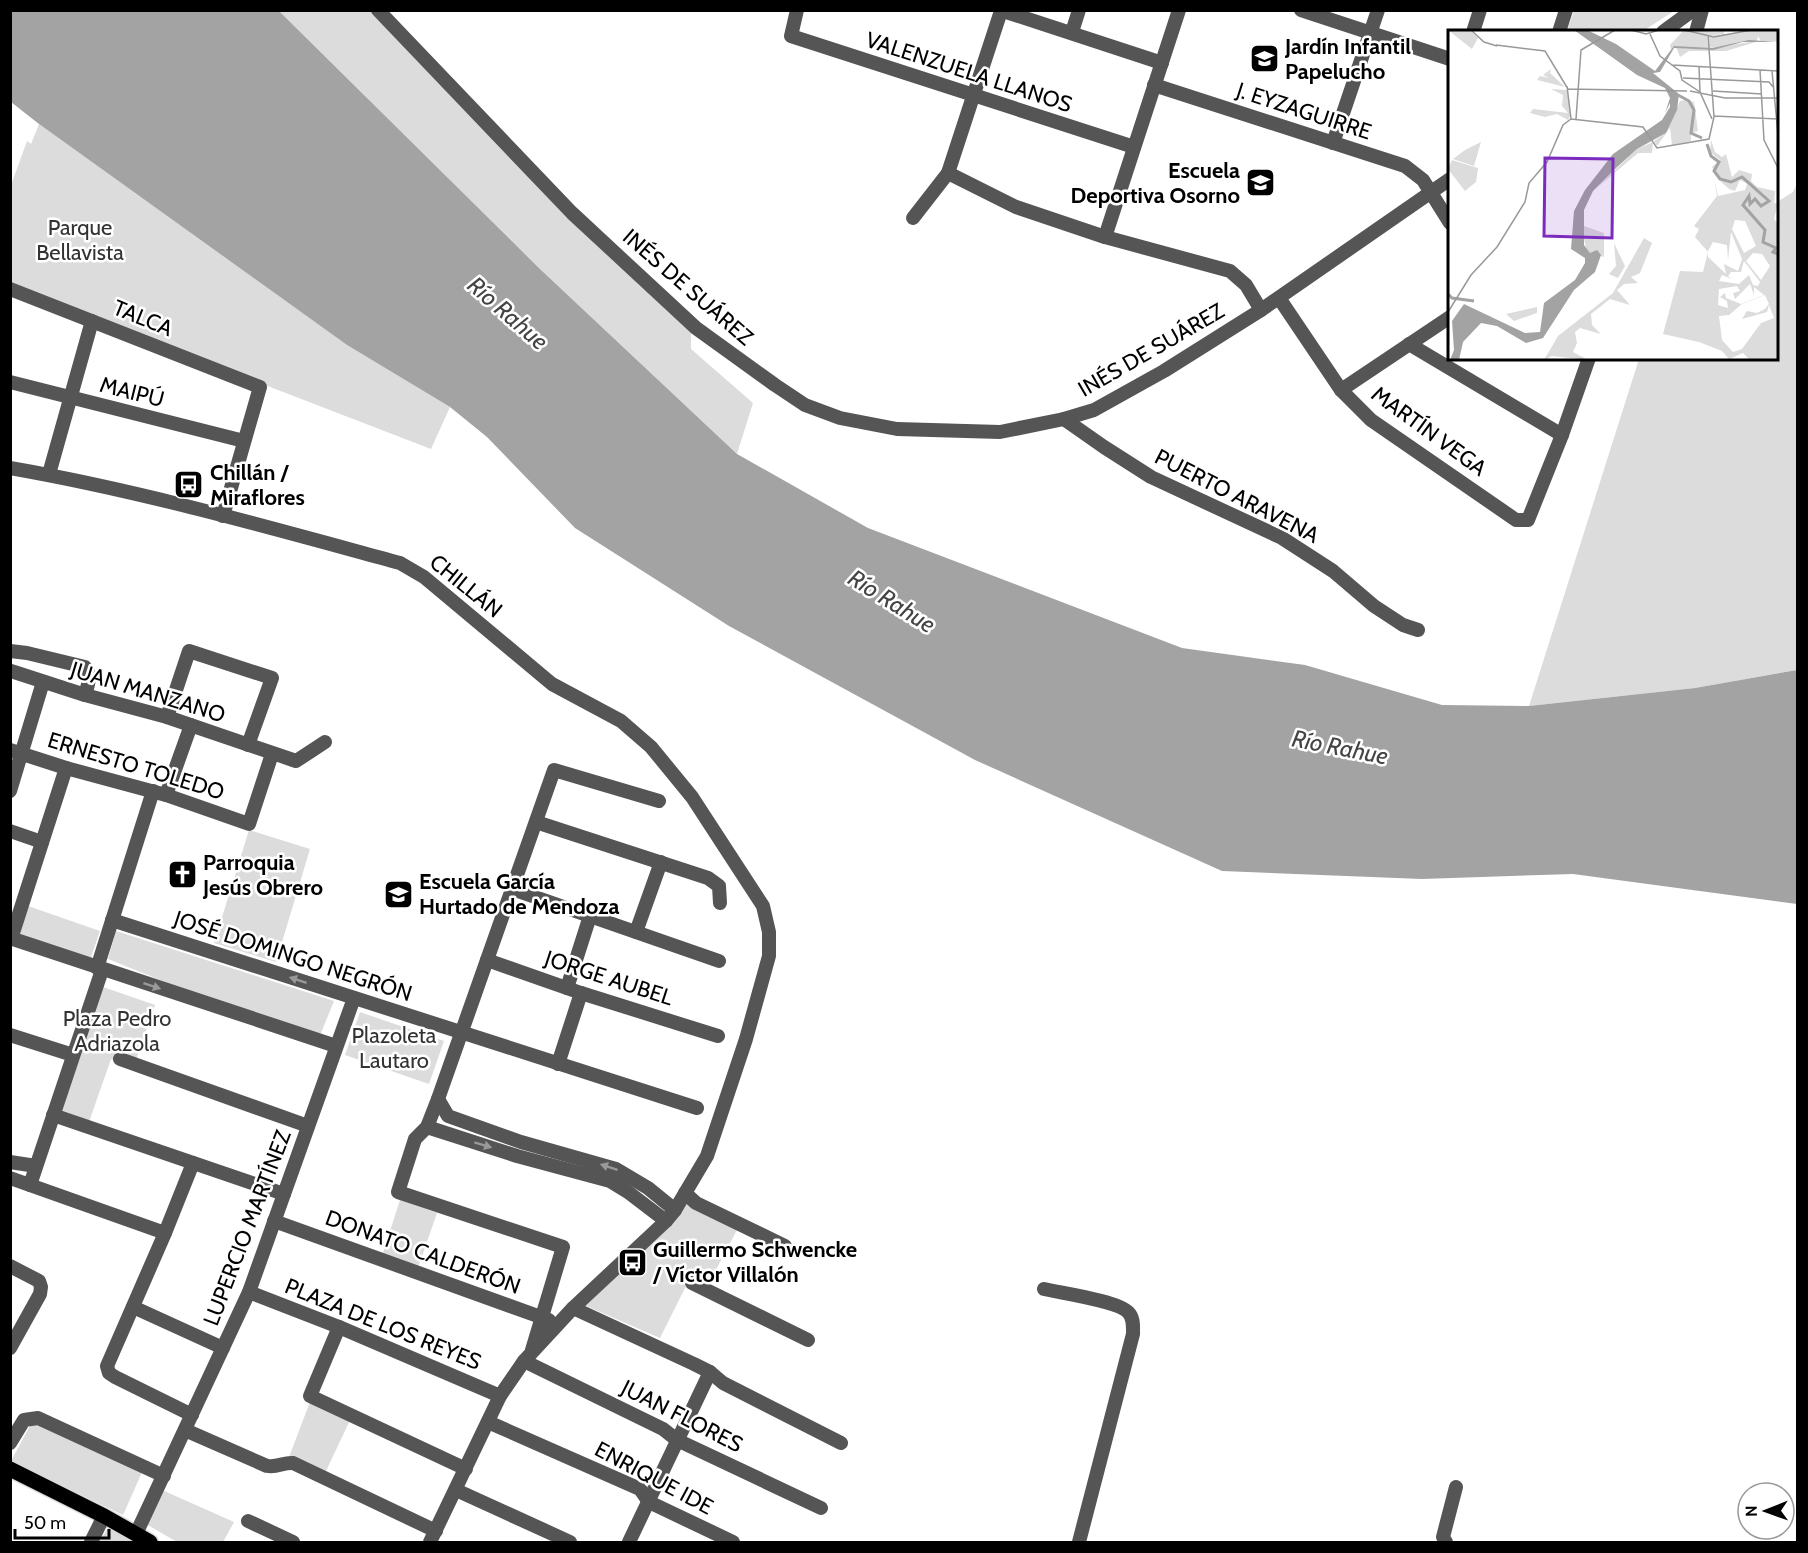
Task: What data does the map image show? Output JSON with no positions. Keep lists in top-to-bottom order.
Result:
{
  "streets": {
    "street": [
      "VALENZUELA LLANOS",
      "J. EYZAGUIRRE",
      "INÉS DE SUÁREZ",
      "TALCA",
      "MAIPÚ",
      "MARTÍN VEGA",
      "PUERTO ARAVENA",
      "CHILLÁN",
      "JUAN MANZANO",
      "ERNESTO TOLEDO",
      "JOSÉ DOMINGO NEGRÓN",
      "JORGE AUBEL",
      "LUPERCIO MARTÍNEZ",
      "DONATO CALDERÓN",
      "PLAZA DE LOS REYES",
      "JUAN FLORES",
      "ENRIQUE IDE"
    ]
  },
  "crossings": [
    ["J. EYZAGUIRRE", "INÉS DE SUÁREZ"],
    ["INÉS DE SUÁREZ", "MARTÍN VEGA"],
    ["INÉS DE SUÁREZ", "PUERTO ARAVENA"],
    ["TALCA", "MAIPÚ"],
    ["CHILLÁN", "DONATO CALDERÓN"],
    ["CHILLÁN", "JUAN FLORES"],
    ["JUAN MANZANO", "ERNESTO TOLEDO"],
    ["JOSÉ DOMINGO NEGRÓN", "LUPERCIO MARTÍNEZ"],
    ["LUPERCIO MARTÍNEZ", "DONATO CALDERÓN"],
    ["LUPERCIO MARTÍNEZ", "PLAZA DE LOS REYES"]
  ],
  "water": ["Río Rahue"],
  "parks": ["Parque Bellavista", "Plaza Pedro Adriazola", "Plazoleta Lautaro"],
  "places": {
    "school or university": ["Jardín Infantil Papelucho", "Escuela Deportiva Osorno", "Escuela García Hurtado de Mendoza"],
    "bus stop": ["Chillán / Miraflores", "Guillermo Schwencke / Víctor Villalón"],
    "church": ["Parroquia Jesús Obrero"]
  },
  "scale_bar": "50 m",
  "north": "left"
}
